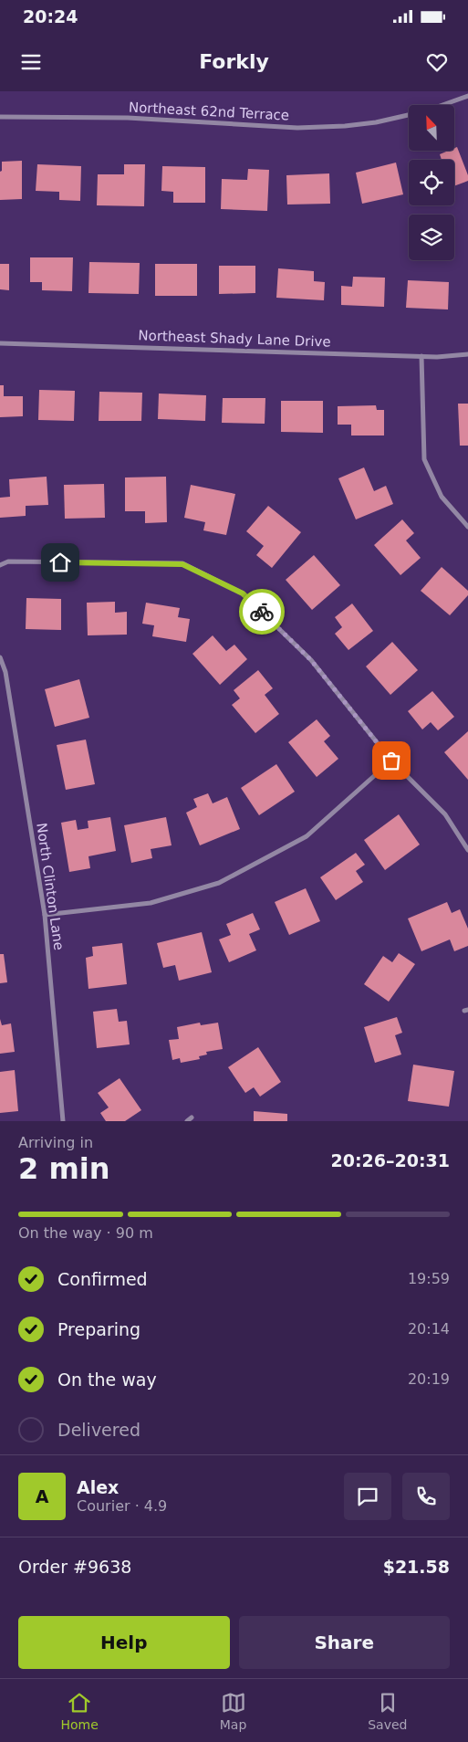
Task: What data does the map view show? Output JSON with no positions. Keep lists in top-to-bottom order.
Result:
{
  "streets": {
    "street": ["Northeast 62nd Terrace", "Northeast Shady Lane Drive", "North Clinton Lane"]
  },
  "north": "top left",
  "page": {
    "status": "20:24",
    "header": "Forkly",
    "heading": ["2 min", "Arriving in", "20:26–20:31"],
    "panel": [
      "Alex",
      "Courier · 4.9",
      "Order #9638",
      "$21.58"
    ],
    "bar": "On the way · 90 m",
    "list": [
      ["Confirmed", "19:59"],
      ["Preparing", "20:14"],
      ["On the way", "20:19"],
      "Delivered"
    ],
    "round": "A",
    "buttons": ["Help", "Share"],
    "tabs": ["Home", "Map", "Saved"]
  }
}
